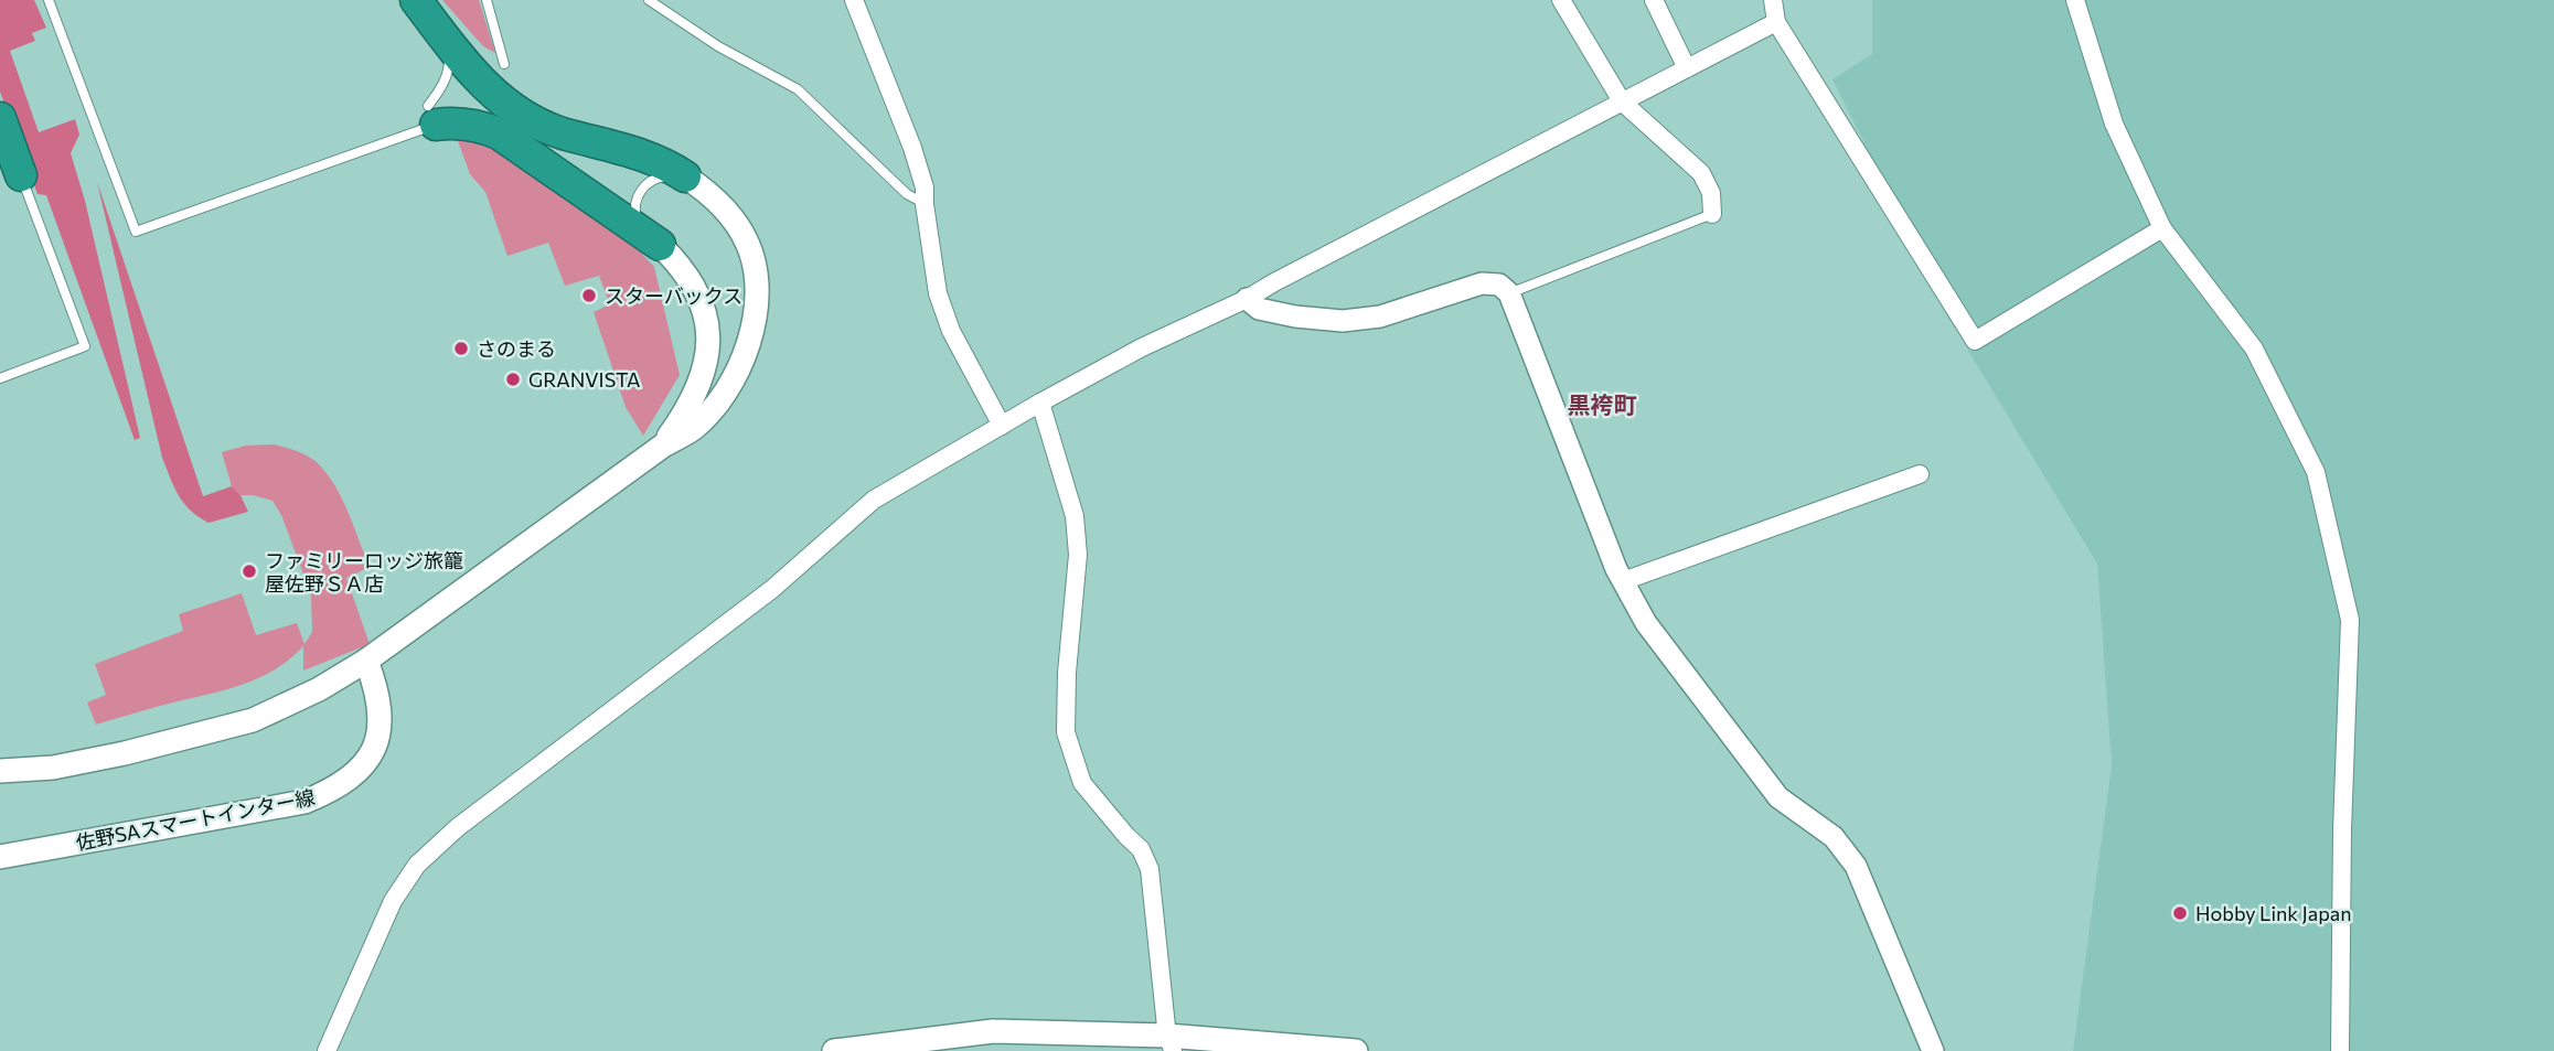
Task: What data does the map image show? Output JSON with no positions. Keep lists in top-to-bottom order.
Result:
{
  "streets": {
    "main road": ["佐野SAスマートインター線"]
  },
  "districts": ["黒袴町"],
  "places": [
    "スターバックス",
    "さのまる",
    "GRANVISTA",
    "ファミリーロッジ旅籠 屋佐野ＳＡ店",
    "Hobby Link Japan"
  ]
}
